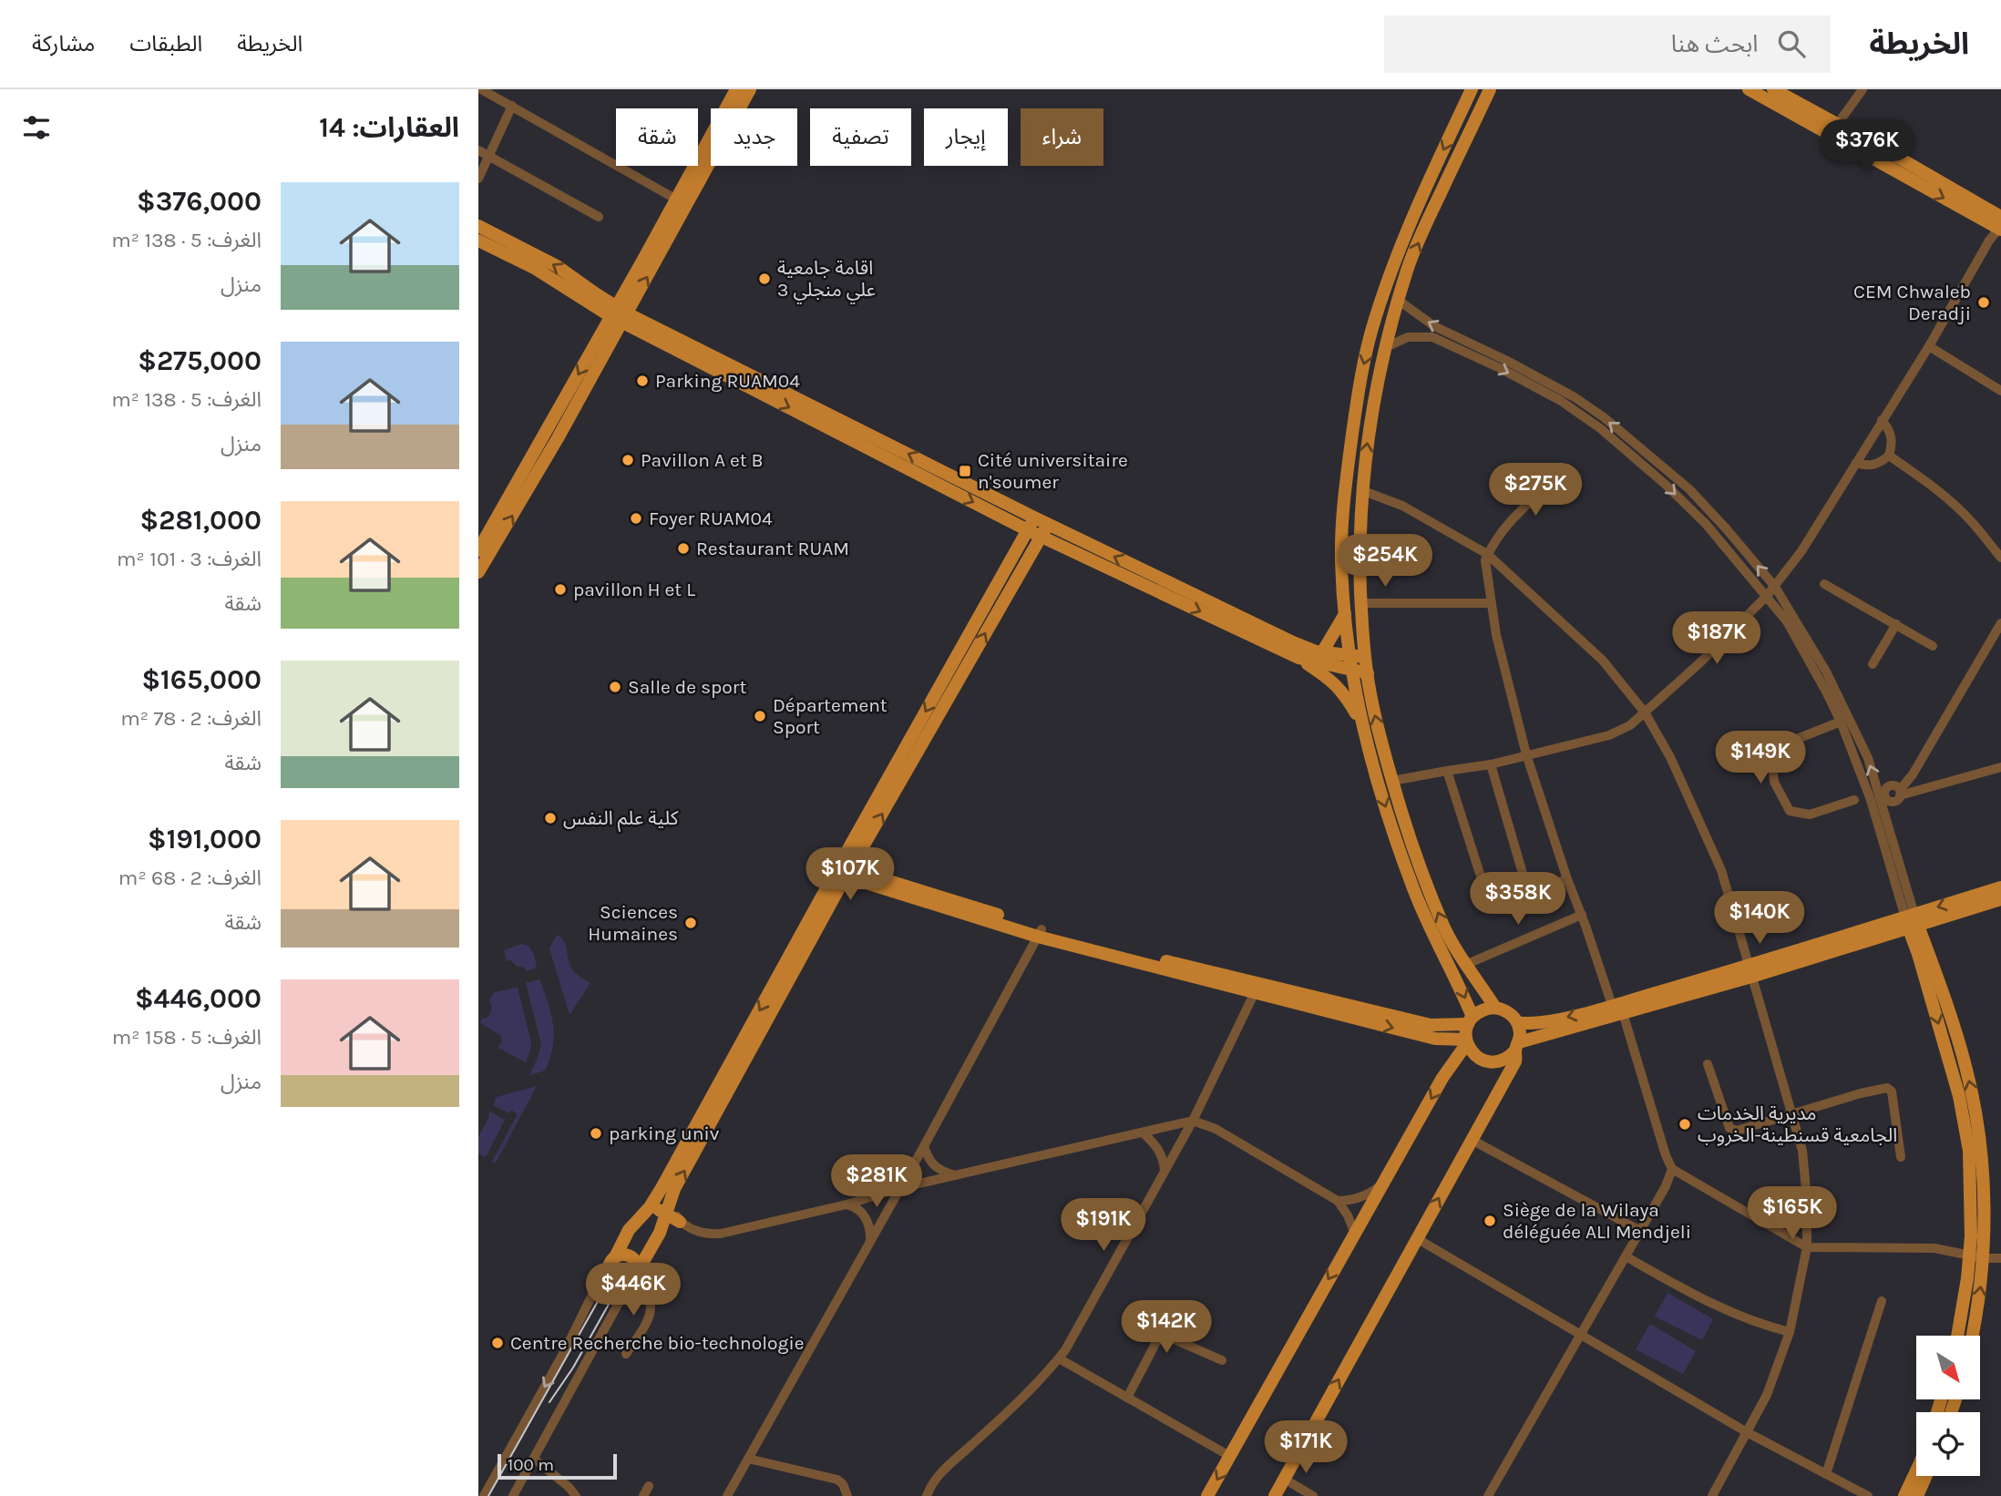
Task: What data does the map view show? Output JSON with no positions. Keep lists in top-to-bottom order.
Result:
{
  "places": {
    "other": [
      "اقامة جامعية علي منجلي 3",
      "CEM Chwaleb Deradji",
      "Parking RUAM04",
      "Pavillon A et B",
      "Foyer RUAM04",
      "Restaurant RUAM",
      "pavillon H et L",
      "Salle de sport",
      "Département Sport",
      "كلية علم النفس",
      "Sciences Humaines",
      "مديرية الخدمات الجامعية قسنطينة-الخروب",
      "parking univ",
      "Siège de la Wilaya déléguée ALI Mendjeli",
      "Centre Recherche bio-technologie"
    ],
    "transit": ["Cité universitaire n'soumer"]
  },
  "scale_bar": "100 m",
  "north": "bottom right",
  "page": {
    "header": "الخريطة",
    "search": "ابحث هنا",
    "nav": ["الخريطة", "الطبقات", "مشاركة"],
    "heading": "العقارات: 14",
    "chip": [
      "شراء",
      "إيجار",
      "تصفية",
      "جديد",
      "شقة"
    ],
    "price": [
      "$376K",
      "$275K",
      "$254K",
      "$187K",
      "$149K",
      "$107K",
      "$358K",
      "$140K",
      "$281K",
      "$165K",
      "$191K",
      "$446K",
      "$142K",
      "$171K"
    ],
    "list": [
      {
        "name": "$376,000",
        "note": "الغرف: 5 · 138 m² · منزل"
      },
      {
        "name": "$275,000",
        "note": "الغرف: 5 · 138 m² · منزل"
      },
      {
        "name": "$281,000",
        "note": "الغرف: 3 · 101 m² · شقة"
      },
      {
        "name": "$165,000",
        "note": "الغرف: 2 · 78 m² · شقة"
      },
      {
        "name": "$191,000",
        "note": "الغرف: 2 · 68 m² · شقة"
      },
      {
        "name": "$446,000",
        "note": "الغرف: 5 · 158 m² · منزل"
      }
    ],
    "scale": "100 m"
  }
}
